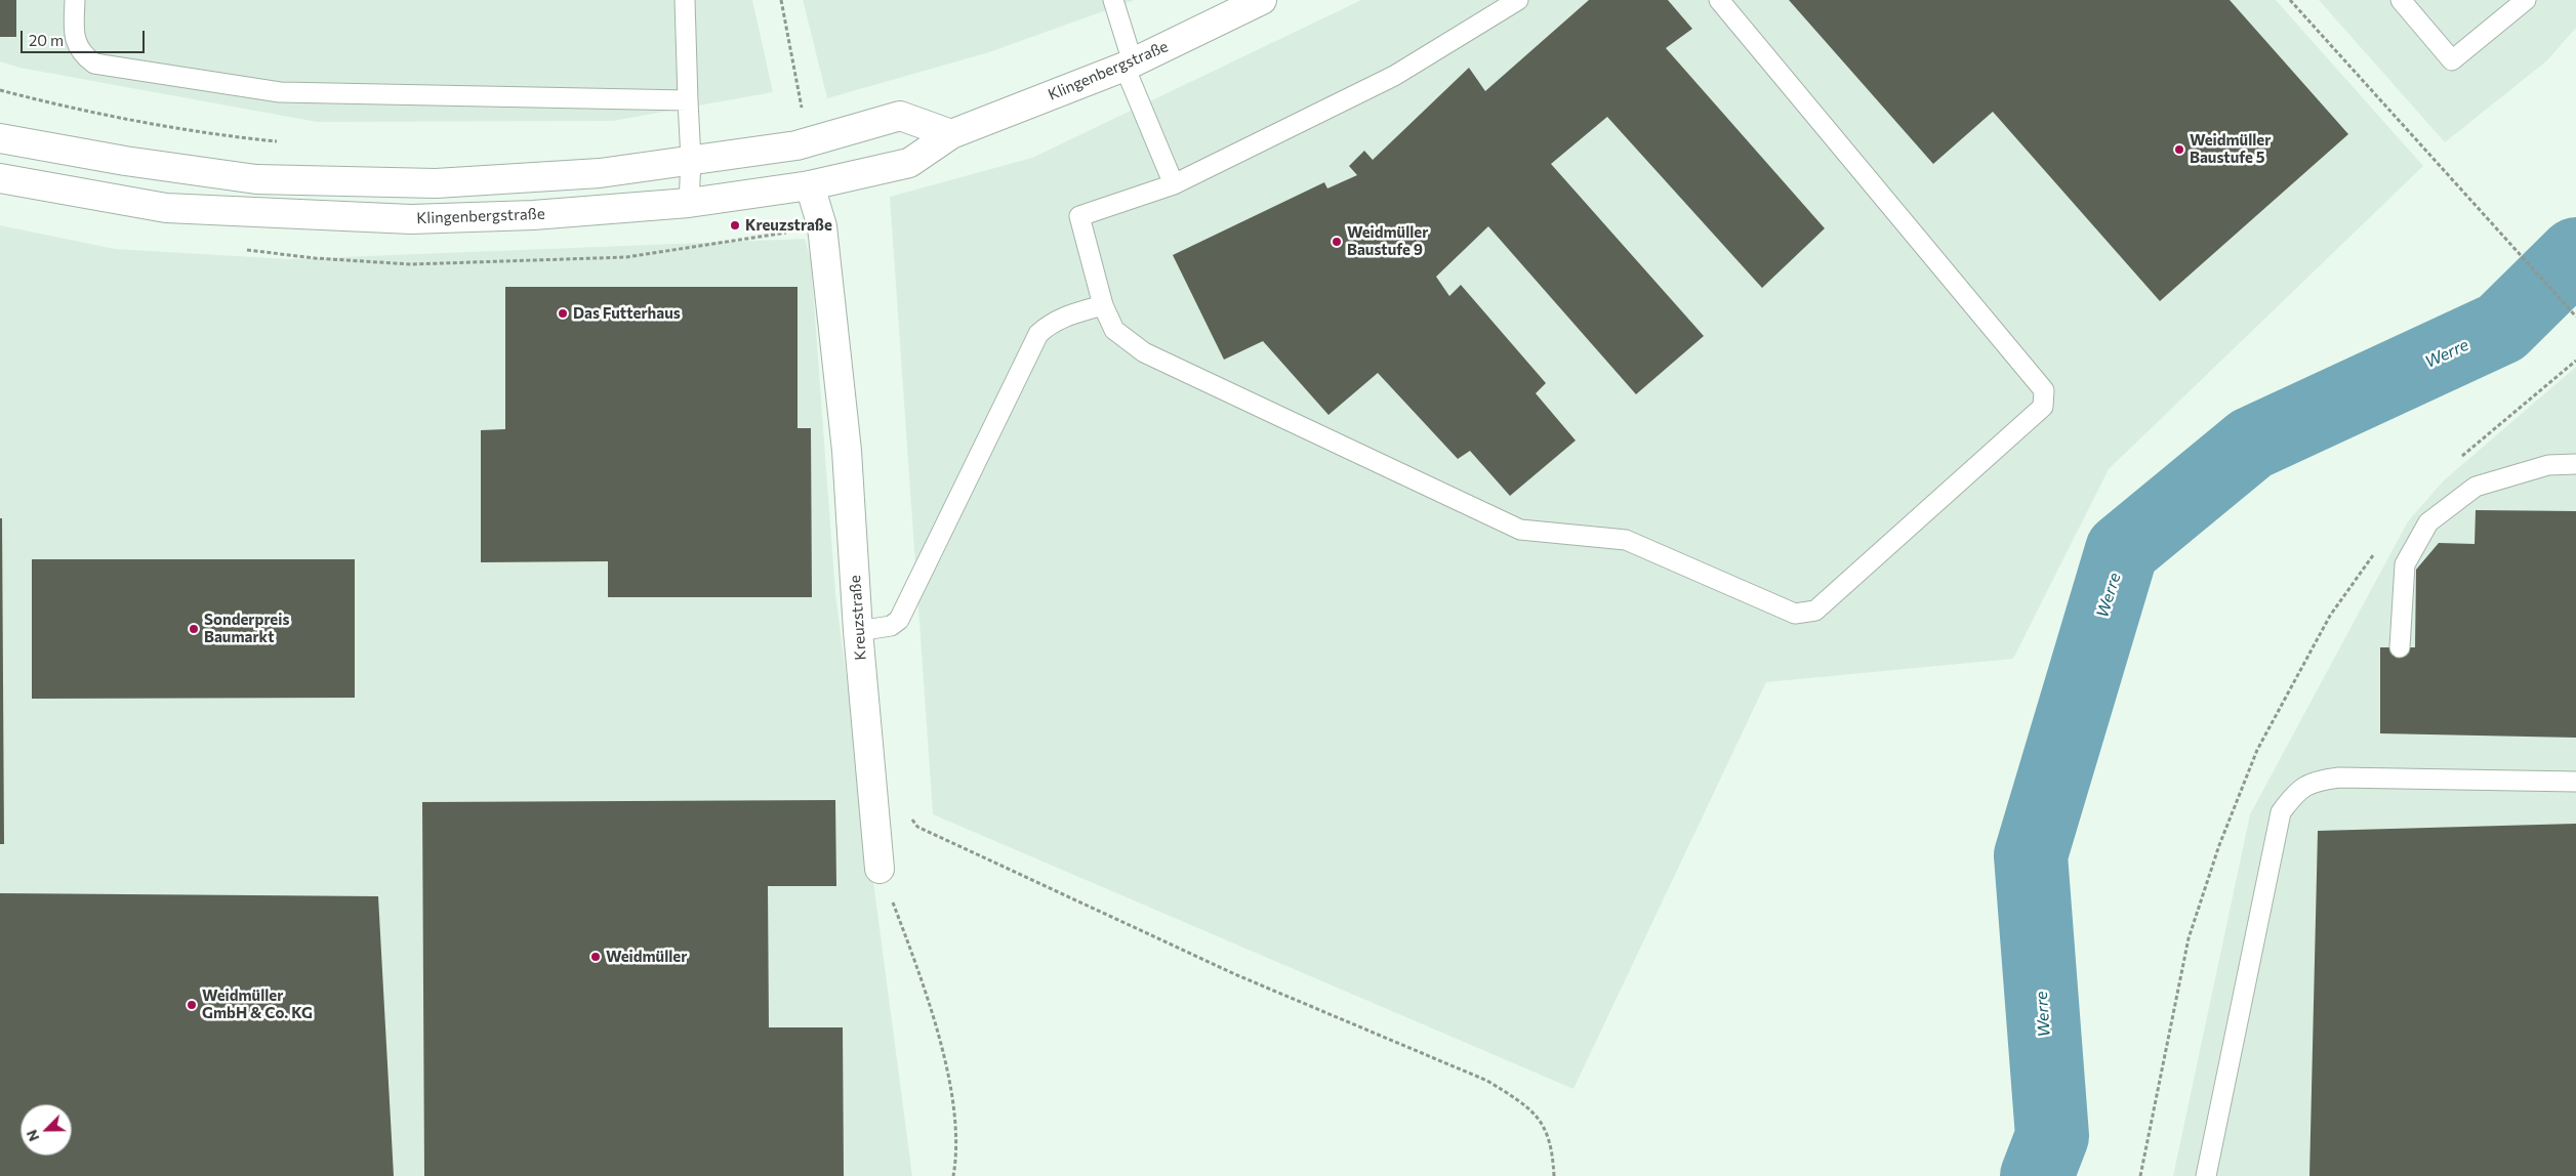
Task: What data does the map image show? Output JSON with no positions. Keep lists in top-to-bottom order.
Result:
{
  "streets": {
    "main road": ["Klingenbergstraße", "Kreuzstraße"]
  },
  "crossings": [
    ["Klingenbergstraße", "Kreuzstraße"]
  ],
  "water": ["Werre"],
  "places": [
    "Weidmüller Baustufe 5",
    "Kreuzstraße",
    "Weidmüller Baustufe 9",
    "Das Futterhaus",
    "Sonderpreis Baumarkt",
    "Weidmüller",
    "Weidmüller GmbH & Co. KG"
  ],
  "scale_bar": "20 m",
  "north": "bottom left"
}
